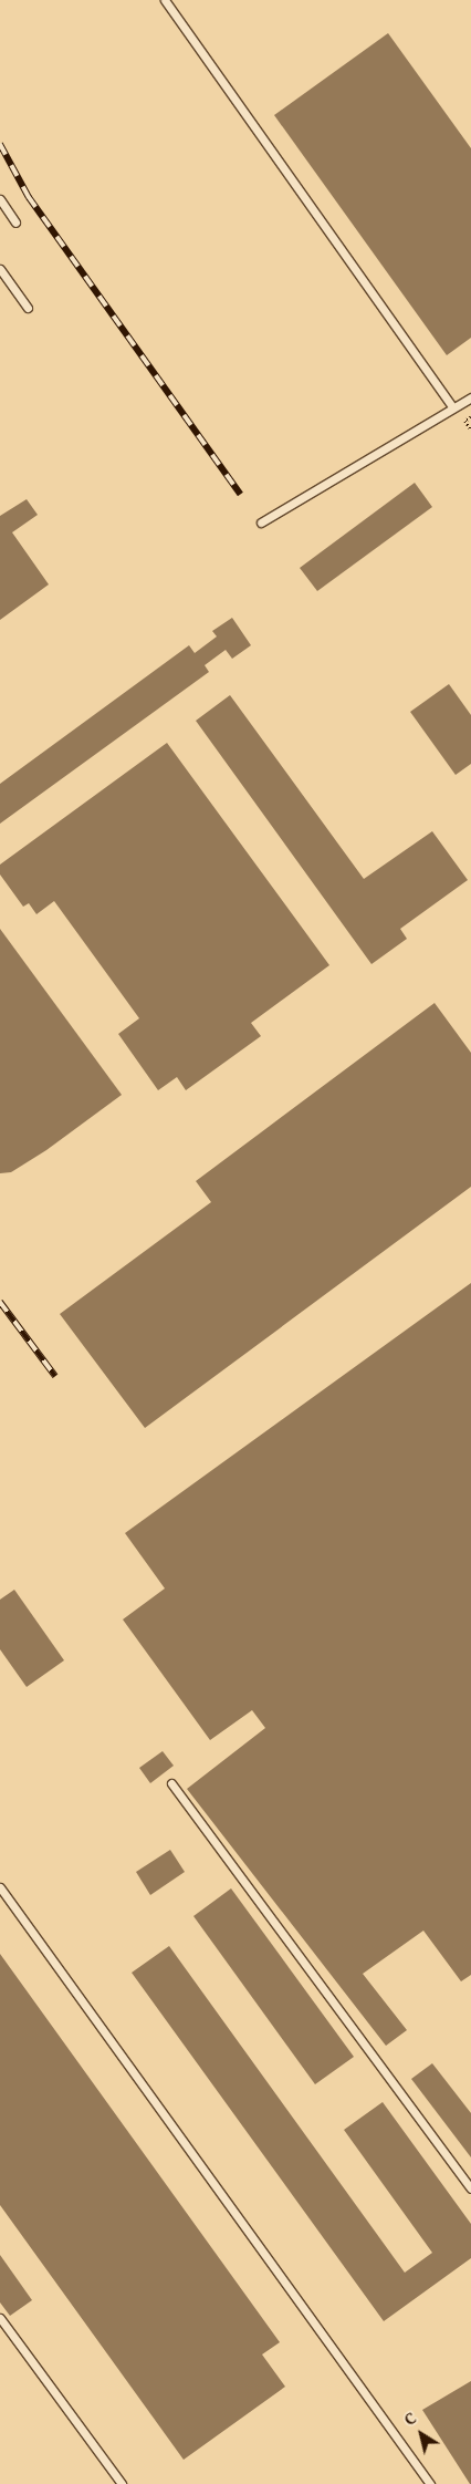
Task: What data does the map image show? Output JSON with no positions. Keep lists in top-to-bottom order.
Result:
{
  "north": "top left"
}
